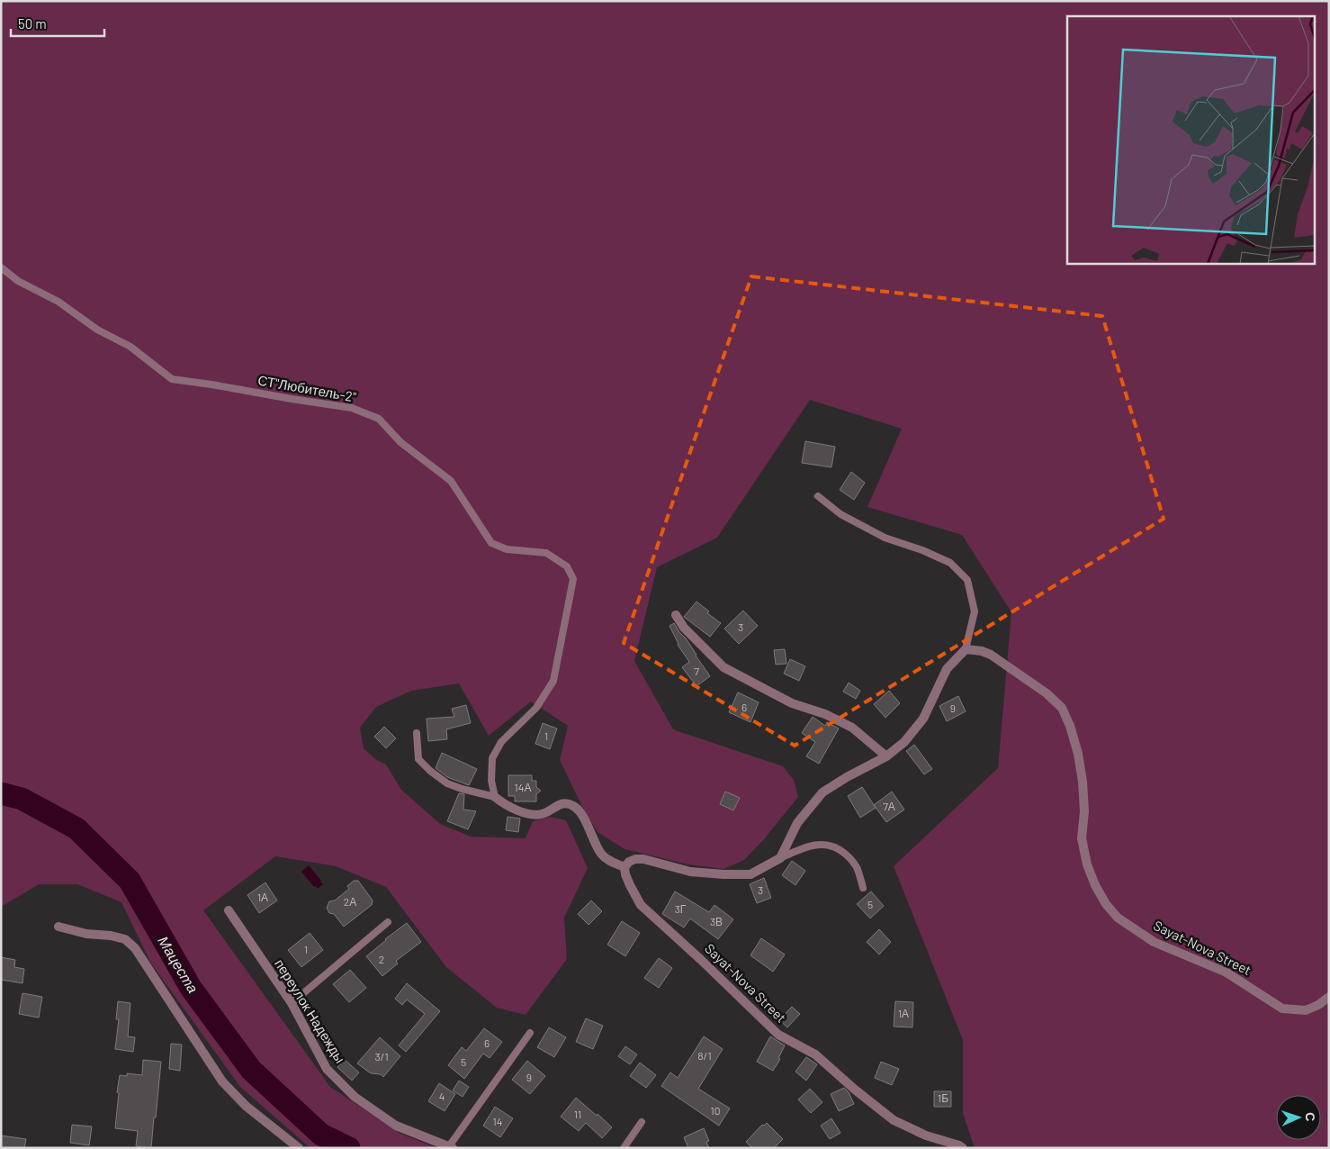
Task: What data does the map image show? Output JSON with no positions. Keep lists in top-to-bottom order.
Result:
{
  "streets": {
    "street": ["Sayat-Nova Street", "переулок Надежды"],
    "lane": ["СТ\"Любитель-2\""]
  },
  "water": ["Мацеста"],
  "house_numbers": [
    "3",
    "7",
    "6",
    "9",
    "1",
    "14А",
    "7А",
    "3",
    "1А",
    "2А",
    "5",
    "3Г",
    "3В",
    "1",
    "2",
    "1А",
    "6",
    "8/1",
    "3/1",
    "5",
    "9",
    "4",
    "1Б",
    "10",
    "11",
    "14"
  ],
  "scale_bar": "50 m",
  "north": "right"
}
